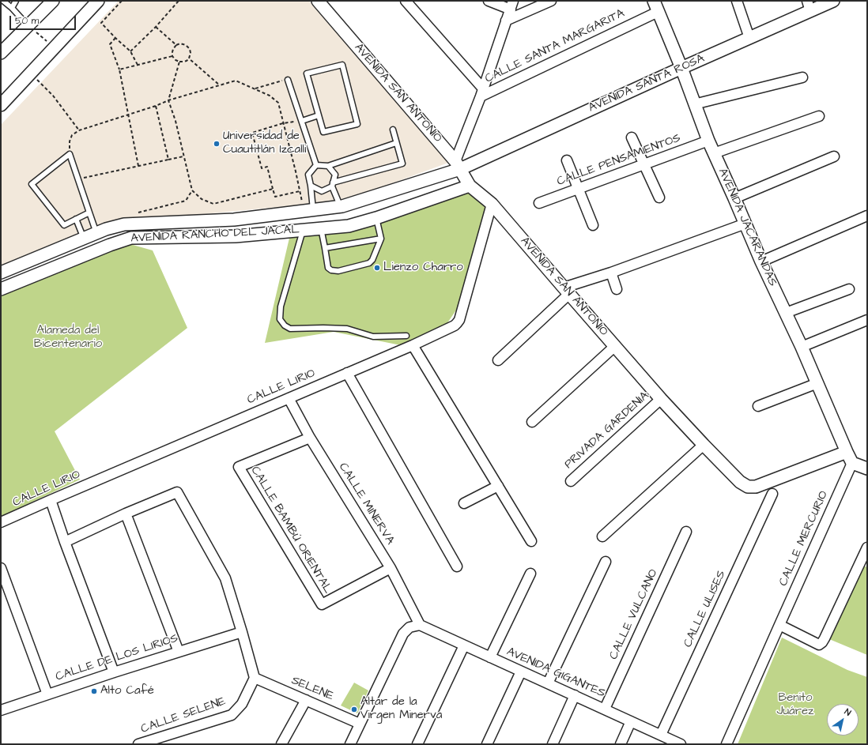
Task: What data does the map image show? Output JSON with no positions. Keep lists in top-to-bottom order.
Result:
{
  "streets": {
    "street": [
      "CALLE SANTA MARGARITA",
      "AVENIDA SANTA ROSA",
      "AVENIDA SAN ANTONIO",
      "CALLE PENSAMIENTOS",
      "AVENIDA JACARANDAS",
      "AVENIDA RANCHO DEL JACAL",
      "CALLE LIRIO",
      "PRIVADA GARDENIA",
      "CALLE MINERVA",
      "CALLE BAMBÚ ORIENTAL",
      "CALLE MERCURIO",
      "CALLE ULISES",
      "CALLE VULCANO",
      "CALLE DE LOS LIRIOS",
      "AVENIDA GIGANTES",
      "SELENE",
      "CALLE SELENE"
    ]
  },
  "crossings": [
    ["CALLE SANTA MARGARITA", "AVENIDA JACARANDAS"],
    ["AVENIDA SANTA ROSA", "AVENIDA SAN ANTONIO"],
    ["AVENIDA SANTA ROSA", "AVENIDA JACARANDAS"],
    ["AVENIDA SANTA ROSA", "AVENIDA RANCHO DEL JACAL"],
    ["AVENIDA SAN ANTONIO", "AVENIDA JACARANDAS"],
    ["AVENIDA SAN ANTONIO", "AVENIDA RANCHO DEL JACAL"],
    ["AVENIDA SAN ANTONIO", "CALLE LIRIO"],
    ["AVENIDA SAN ANTONIO", "PRIVADA GARDENIA"],
    ["CALLE PENSAMIENTOS", "AVENIDA JACARANDAS"],
    ["AVENIDA JACARANDAS", "CALLE MERCURIO"],
    ["CALLE LIRIO", "CALLE MINERVA"],
    ["CALLE MINERVA", "CALLE BAMBÚ ORIENTAL"],
    ["CALLE MINERVA", "AVENIDA GIGANTES"],
    ["CALLE ULISES", "AVENIDA GIGANTES"],
    ["CALLE VULCANO", "AVENIDA GIGANTES"],
    ["SELENE", "CALLE SELENE"]
  ],
  "parks": ["Alameda del Bicentenario", "Benito Juárez"],
  "places": [
    "Universidad de Cuautitlán Izcalli",
    "Lienzo Charro",
    "Alto Café",
    "Altar de la Virgen Minerva"
  ],
  "scale_bar": "50 m",
  "north": "top right"
}
